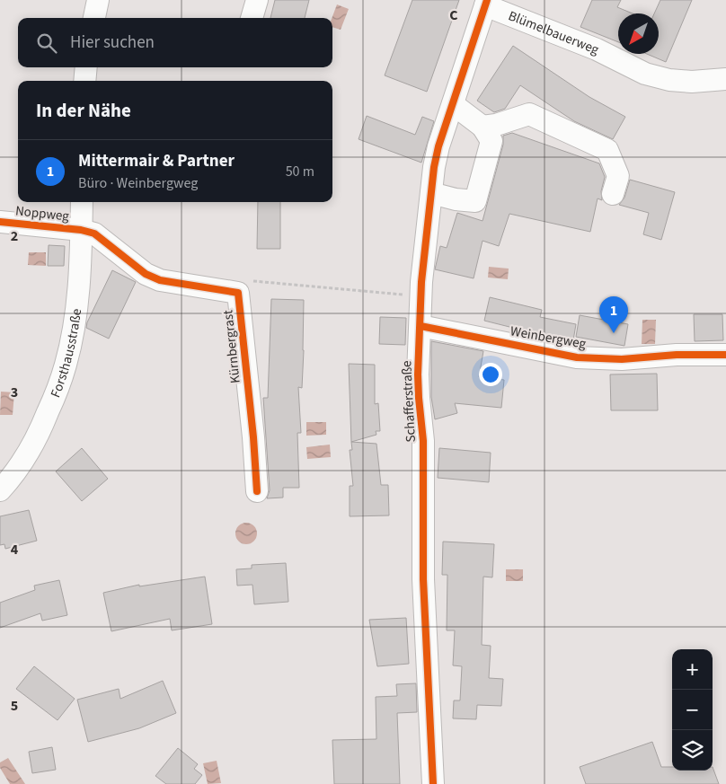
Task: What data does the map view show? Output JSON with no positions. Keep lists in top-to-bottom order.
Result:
{
  "streets": {
    "street": [
      "Blümelbauerweg",
      "Noppweg",
      "Weinbergweg",
      "Kürnbergrast",
      "Forsthausstraße",
      "Schafferstraße"
    ]
  },
  "crossings": [
    ["Blümelbauerweg", "Schafferstraße"],
    ["Noppweg", "Kürnbergrast"],
    ["Noppweg", "Forsthausstraße"],
    ["Weinbergweg", "Schafferstraße"],
    ["Kürnbergrast", "Forsthausstraße"]
  ],
  "north": "bottom left",
  "page": {
    "search": "Hier suchen",
    "heading": "In der Nähe",
    "list": [
      {
        "mark": "1",
        "name": "Mittermair & Partner",
        "note": "Büro · Weinbergweg",
        "value": "50 m"
      }
    ],
    "pins": "1",
    "map_buttons": ["+", "−"]
  },
  "grid": {
    "columns": ["C"],
    "rows": [
      "2",
      "3",
      "4",
      "5"
    ]
  }
}
